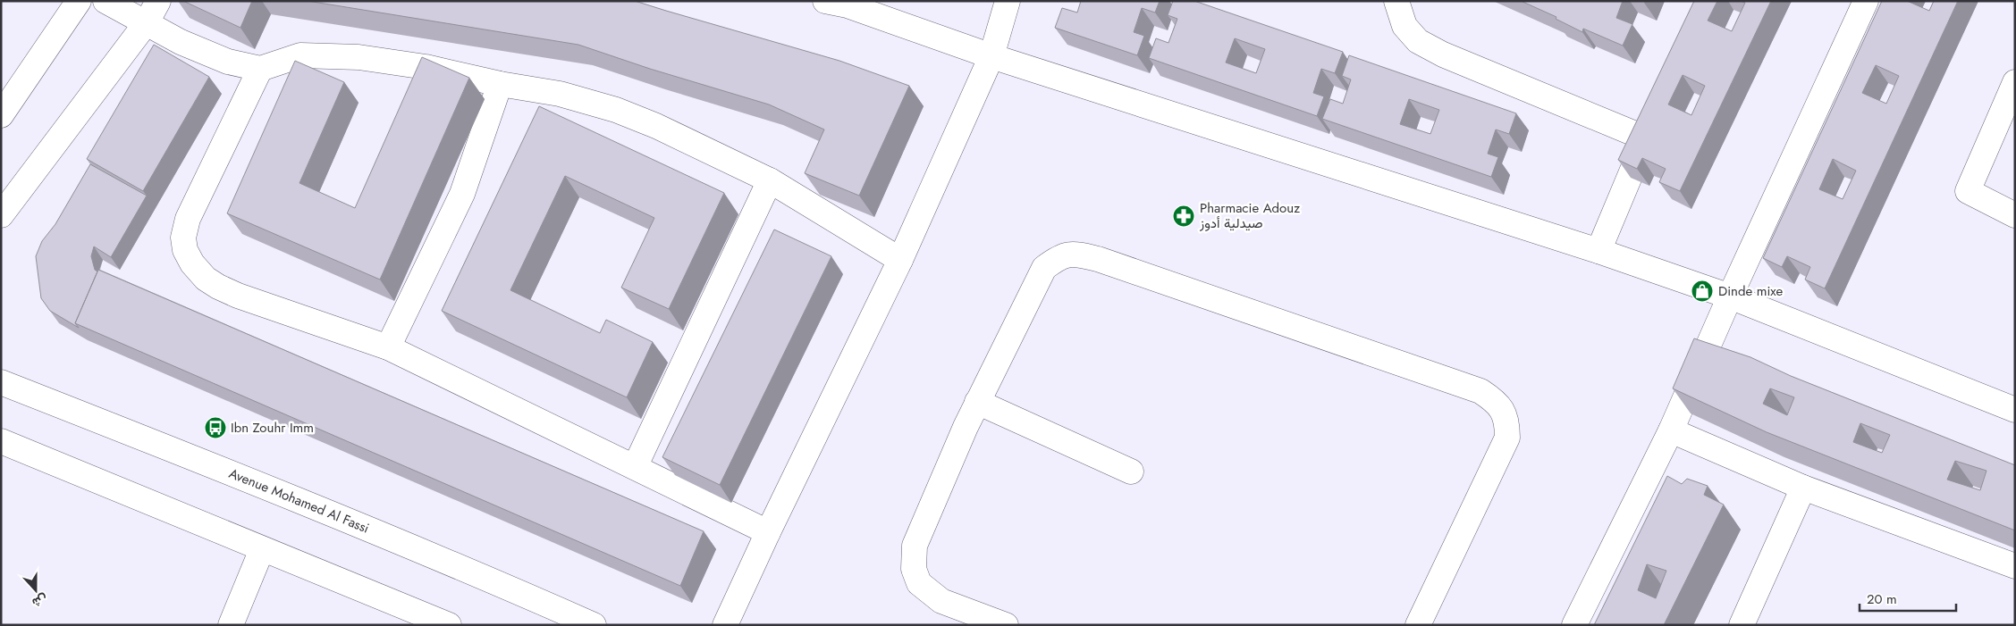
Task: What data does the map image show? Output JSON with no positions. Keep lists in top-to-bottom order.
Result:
{
  "streets": {
    "street": ["Avenue Mohamed Al Fassi"]
  },
  "places": {
    "pharmacy": ["Pharmacie Adouz صيدلية أدوز"],
    "shop": ["Dinde mixe"],
    "bus stop": ["Ibn Zouhr Imm"]
  },
  "scale_bar": "20 m",
  "north": "bottom"
}
